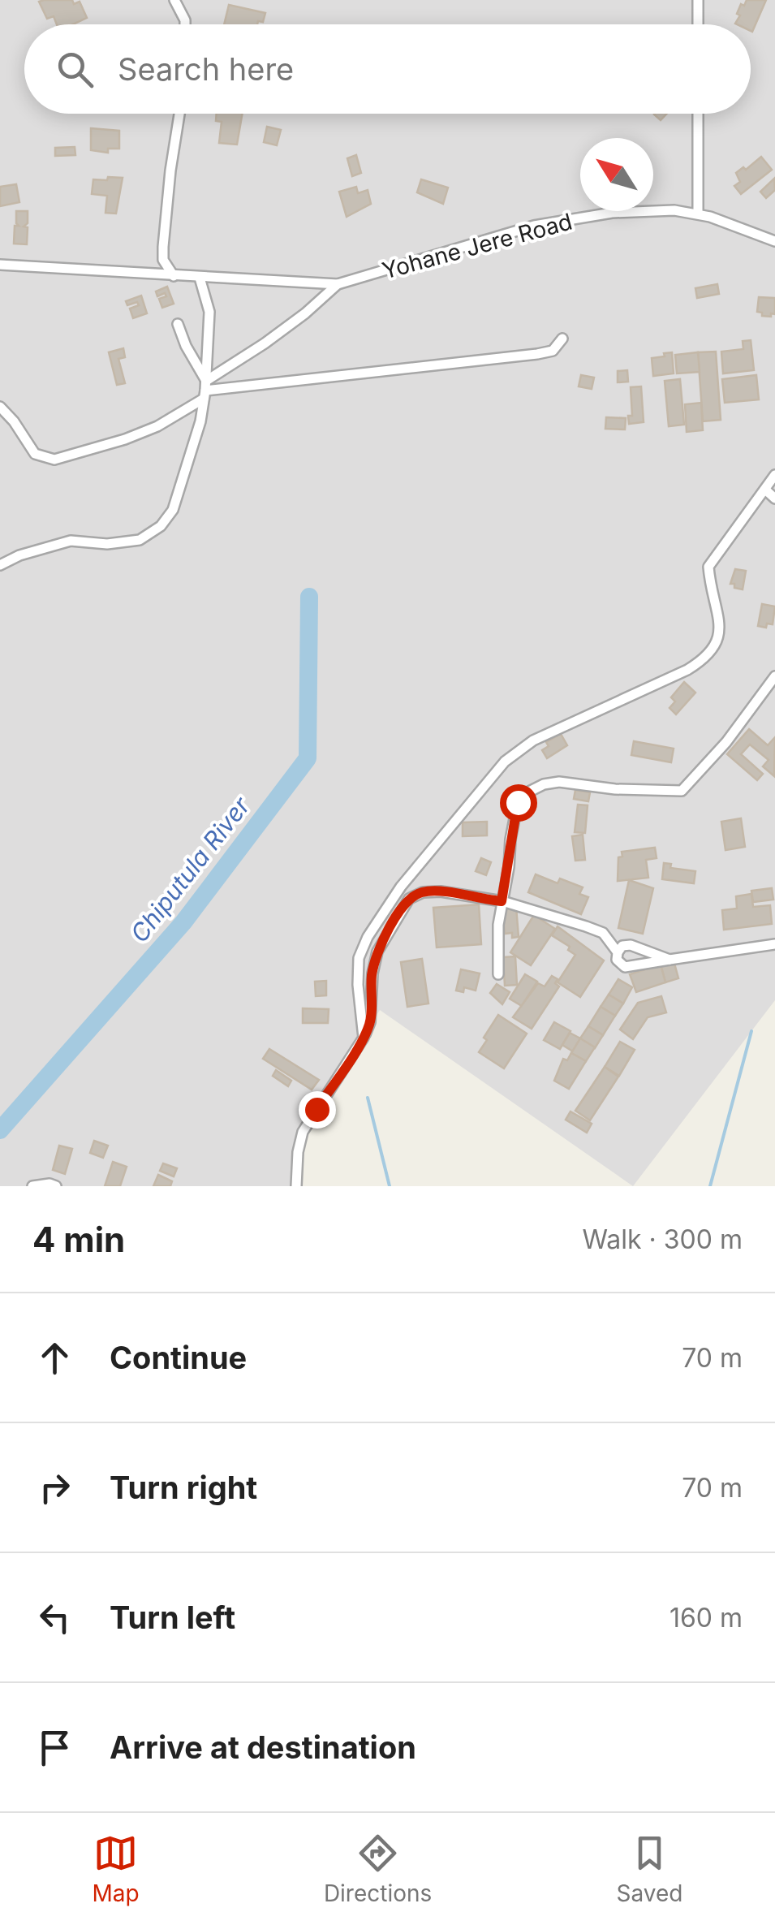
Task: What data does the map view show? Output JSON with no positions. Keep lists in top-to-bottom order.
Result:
{
  "streets": {
    "street": ["Yohane Jere Road"]
  },
  "water": ["Chiputula River"],
  "north": "top left",
  "page": {
    "search": "Search here",
    "heading": ["4 min", "Walk · 300 m"],
    "list": [
      ["Continue", "70 m"],
      ["Turn right", "70 m"],
      ["Turn left", "160 m"],
      "Arrive at destination"
    ],
    "nav": ["Map", "Directions", "Saved"]
  }
}
